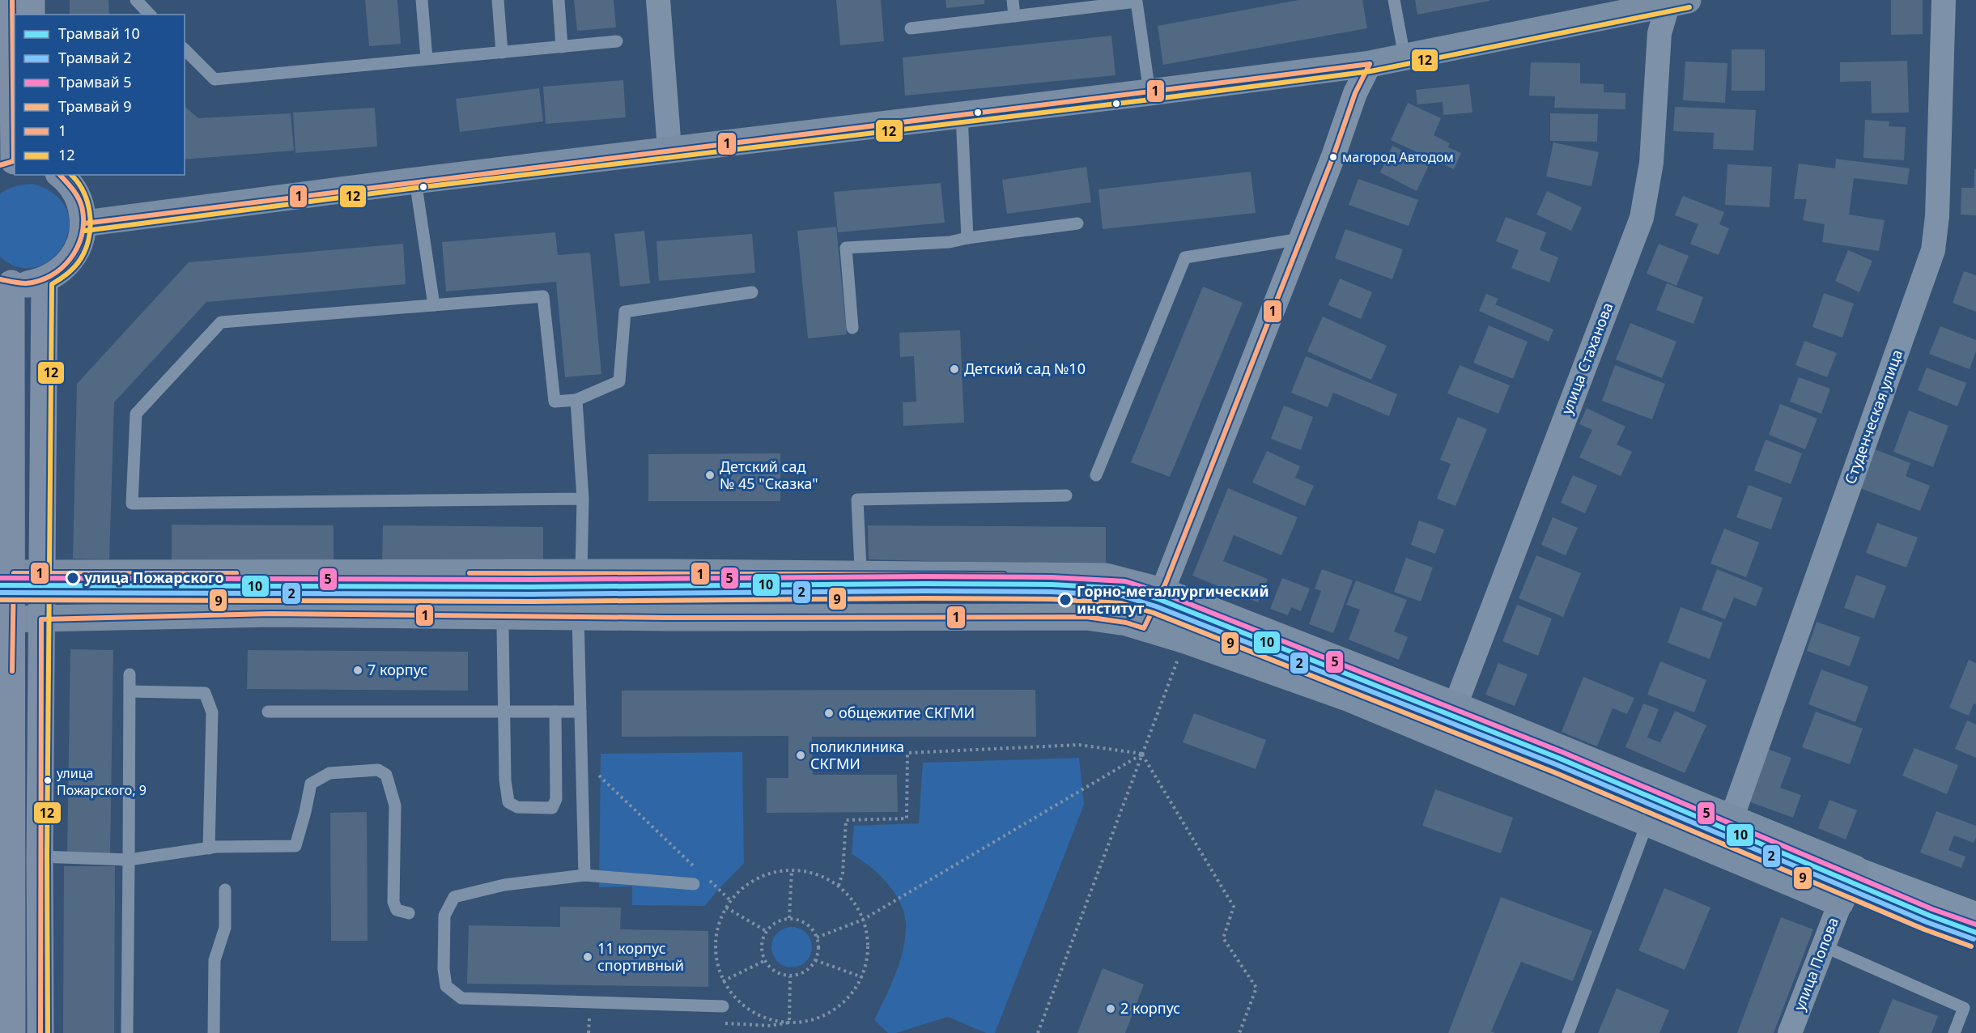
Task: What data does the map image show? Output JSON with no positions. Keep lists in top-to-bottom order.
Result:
{
  "streets": {
    "street": ["улица Стаханова", "Студенческая улица", "улица Попова"]
  },
  "places": [
    "магород Автодом",
    "Детский сад №10",
    "Детский сад № 45 \"Сказка\"",
    "улица Пожарского",
    "Горно-металлургический институт",
    "7 корпус",
    "общежитие СКГМИ",
    "поликлиника СКГМИ",
    "улица Пожарского, 9",
    "11 корпус спортивный",
    "2 корпус"
  ],
  "lines": [
    "transit line 1",
    "transit line 12",
    "tram line 5",
    "tram line 10",
    "tram line 2",
    "tram line 9"
  ],
  "legend": [
    "Трамвай 10",
    "Трамвай 2",
    "Трамвай 5",
    "Трамвай 9",
    "1",
    "12"
  ]
}
